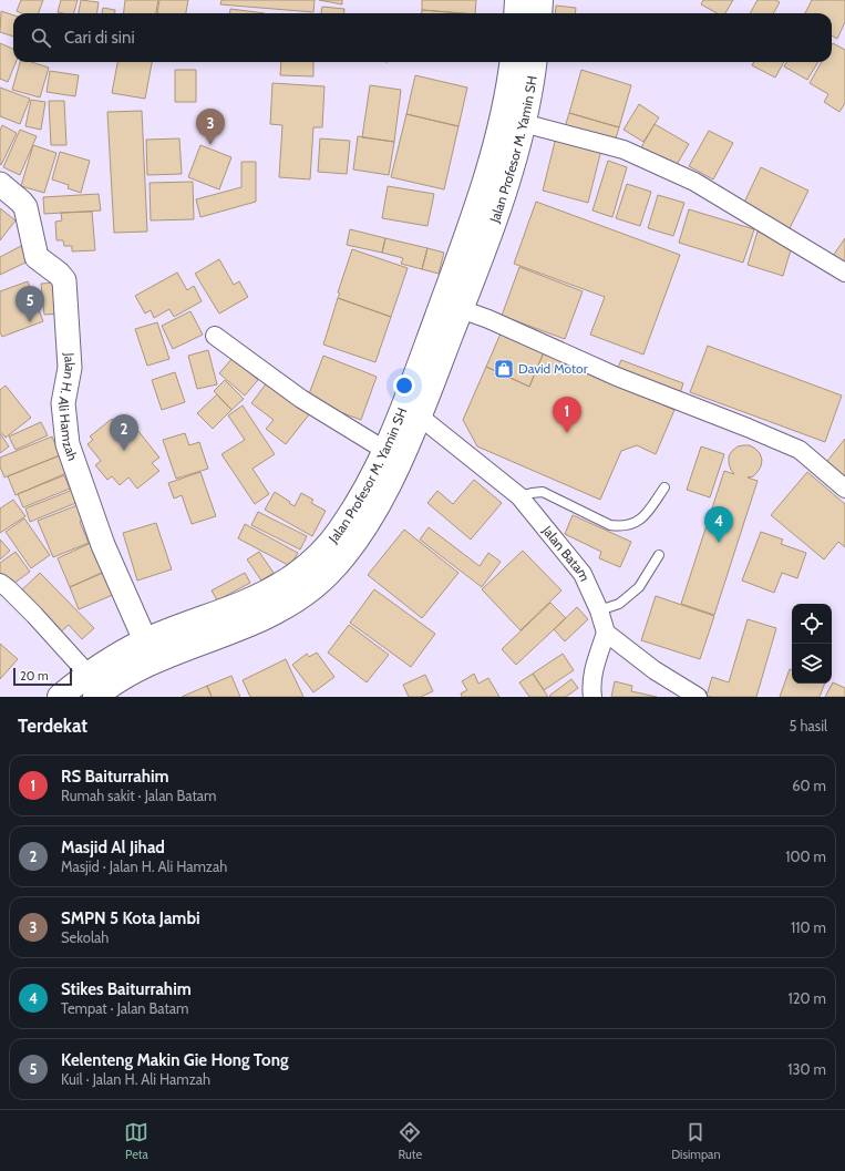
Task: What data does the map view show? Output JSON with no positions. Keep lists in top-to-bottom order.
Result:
{
  "streets": {
    "highway": ["Jalan Profesor M. Yamin SH"],
    "street": ["Jalan H. Ali Hamzah", "Jalan Batam"]
  },
  "crossings": [
    ["Jalan Profesor M. Yamin SH", "Jalan H. Ali Hamzah"],
    ["Jalan Profesor M. Yamin SH", "Jalan Batam"]
  ],
  "places": {
    "shop": ["David Motor"]
  },
  "scale_bar": "20 m",
  "page": {
    "search": "Cari di sini",
    "pins": [
      "3",
      "5",
      "1",
      "2",
      "4"
    ],
    "scale": "20 m",
    "heading": ["Terdekat", "5 hasil"],
    "list": [
      {
        "mark": "1",
        "name": "RS Baiturrahim",
        "note": "Rumah sakit · Jalan Batam",
        "value": "60 m"
      },
      {
        "mark": "2",
        "name": "Masjid Al Jihad",
        "note": "Masjid · Jalan H. Ali Hamzah",
        "value": "100 m"
      },
      {
        "mark": "3",
        "name": "SMPN 5 Kota Jambi",
        "note": "Sekolah",
        "value": "110 m"
      },
      {
        "mark": "4",
        "name": "Stikes Baiturrahim",
        "note": "Tempat · Jalan Batam",
        "value": "120 m"
      },
      {
        "mark": "5",
        "name": "Kelenteng Makin Gie Hong Tong",
        "note": "Kuil · Jalan H. Ali Hamzah",
        "value": "130 m"
      }
    ],
    "nav": ["Peta", "Rute", "Disimpan"]
  }
}
